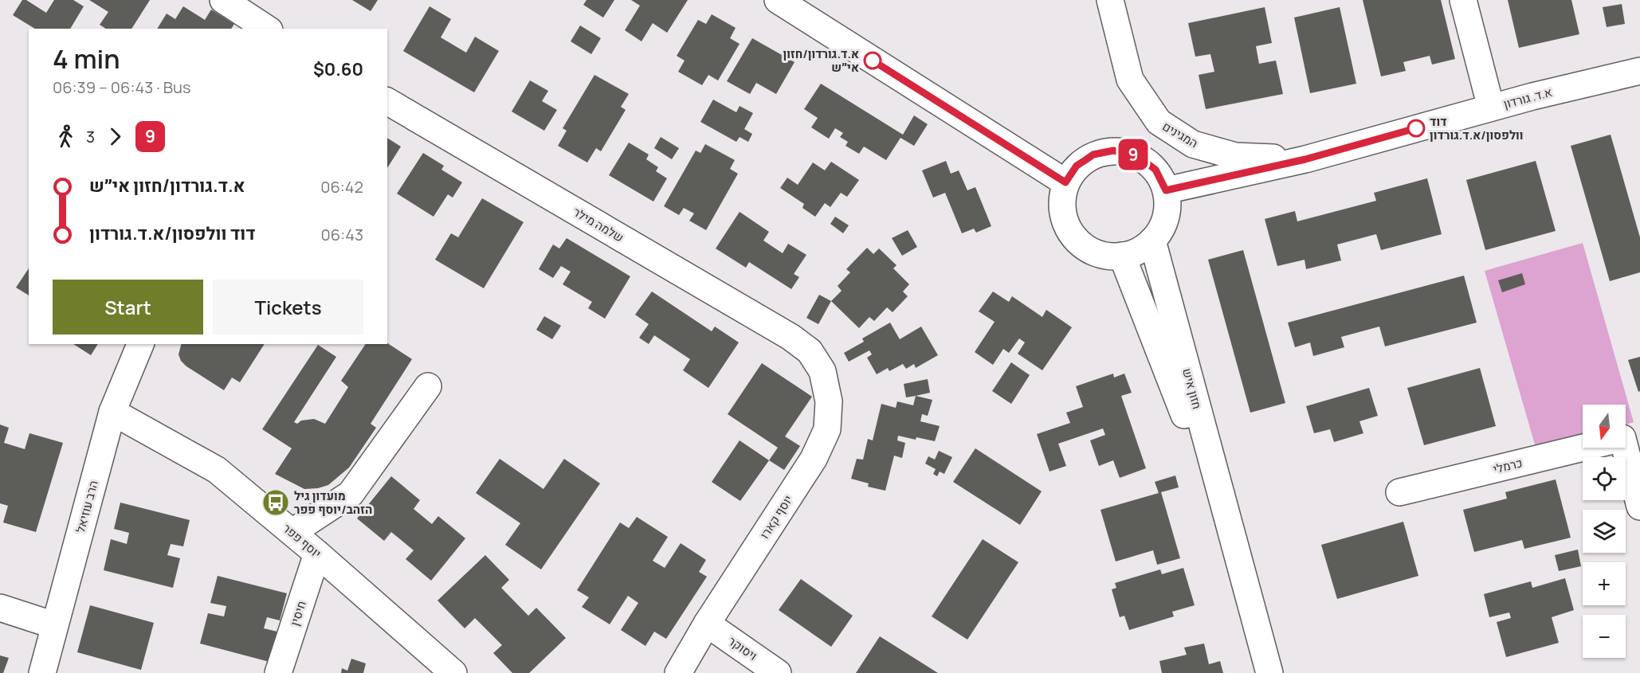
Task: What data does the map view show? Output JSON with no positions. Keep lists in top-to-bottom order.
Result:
{
  "streets": {
    "street": [
      "א.ד. גורדון",
      "המגינים",
      "שלמה מילר",
      "חזון איש",
      "כרמלי",
      "הרב עוזיאל",
      "יוסף קארו",
      "יוסף פפר",
      "חיסין",
      "ויסוקר"
    ]
  },
  "crossings": [
    ["א.ד. גורדון", "המגינים"],
    ["א.ד. גורדון", "חזון איש"],
    ["שלמה מילר", "יוסף קארו"],
    ["הרב עוזיאל", "יוסף פפר"],
    ["יוסף קארו", "ויסוקר"],
    ["יוסף פפר", "חיסין"]
  ],
  "places": {
    "other": ["א.ד.גורדון/חזון אי״ש", "דוד וולפסון/א.ד.גורדון"],
    "bus stop": ["מועדון גיל הזהב/יוסף פפר"]
  },
  "lines": ["bus line 9"],
  "north": "bottom",
  "page": {
    "on_map": "9",
    "heading": ["4 min", "06:39 – 06:43 · Bus", "$0.60"],
    "legs": ["3", "9"],
    "list": [
      {
        "name": "א.ד.גורדון/חזון אי״ש",
        "value": "06:42"
      },
      {
        "name": "דוד וולפסון/א.ד.גורדון",
        "value": "06:43"
      }
    ],
    "buttons": ["Start", "Tickets"],
    "map_buttons": ["+", "−"]
  }
}
